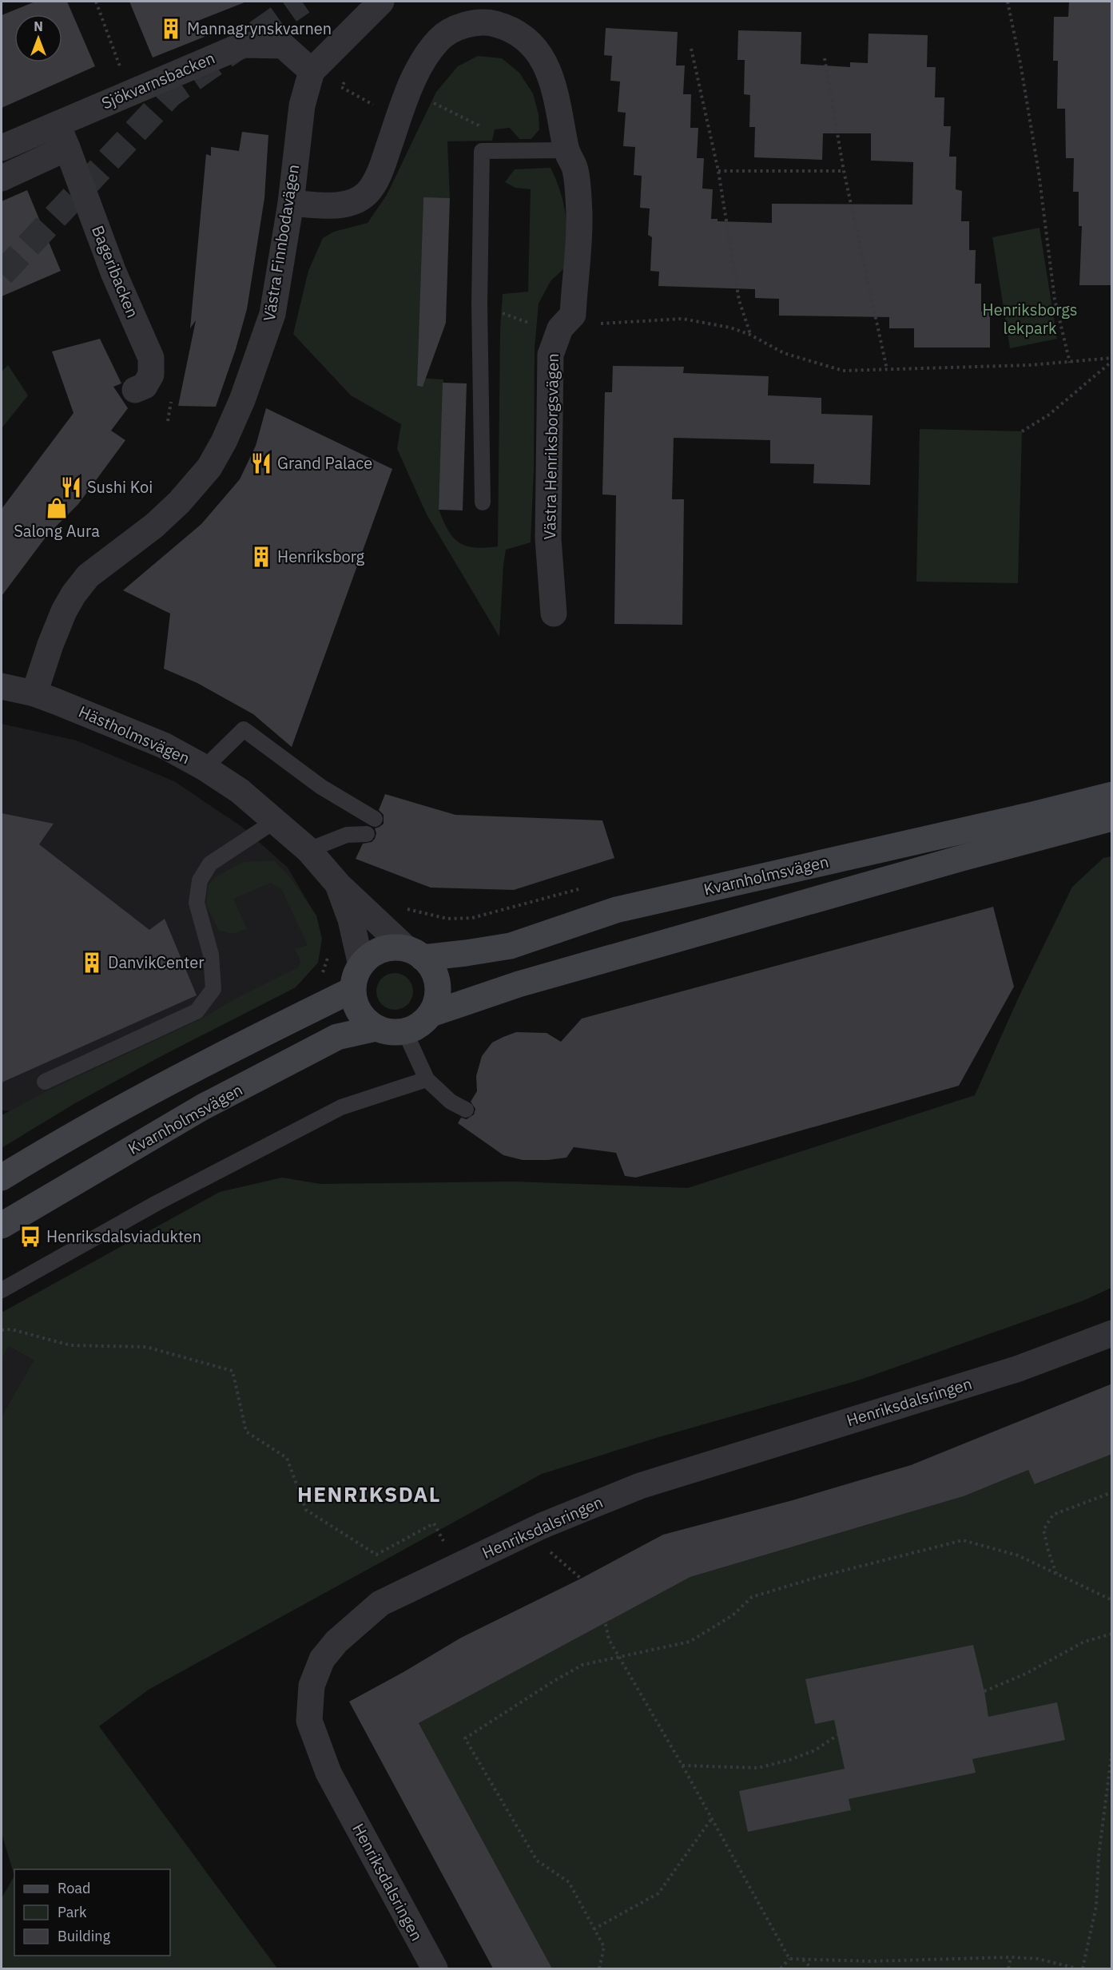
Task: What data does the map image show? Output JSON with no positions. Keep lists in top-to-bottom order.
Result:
{
  "streets": {
    "street": [
      "Sjökvarnsbacken",
      "Västra Finnbodavägen",
      "Bageribacken",
      "Västra Henriksborgsvägen",
      "Hästholmsvägen",
      "Kvarnholmsvägen",
      "Henriksdalsringen"
    ]
  },
  "crossings": [
    ["Sjökvarnsbacken", "Västra Finnbodavägen"],
    ["Sjökvarnsbacken", "Bageribacken"],
    ["Västra Finnbodavägen", "Västra Henriksborgsvägen"],
    ["Västra Finnbodavägen", "Hästholmsvägen"],
    ["Hästholmsvägen", "Kvarnholmsvägen"]
  ],
  "districts": ["HENRIKSDAL"],
  "parks": ["Henriksborgs lekpark"],
  "places": {
    "building": ["Mannagrynskvarnen", "Henriksborg", "DanvikCenter"],
    "restaurant": ["Grand Palace", "Sushi Koi"],
    "shop": ["Salong Aura"],
    "bus stop": ["Henriksdalsviadukten"]
  },
  "legend": ["Road", "Park", "Building"],
  "north": "top"
}
